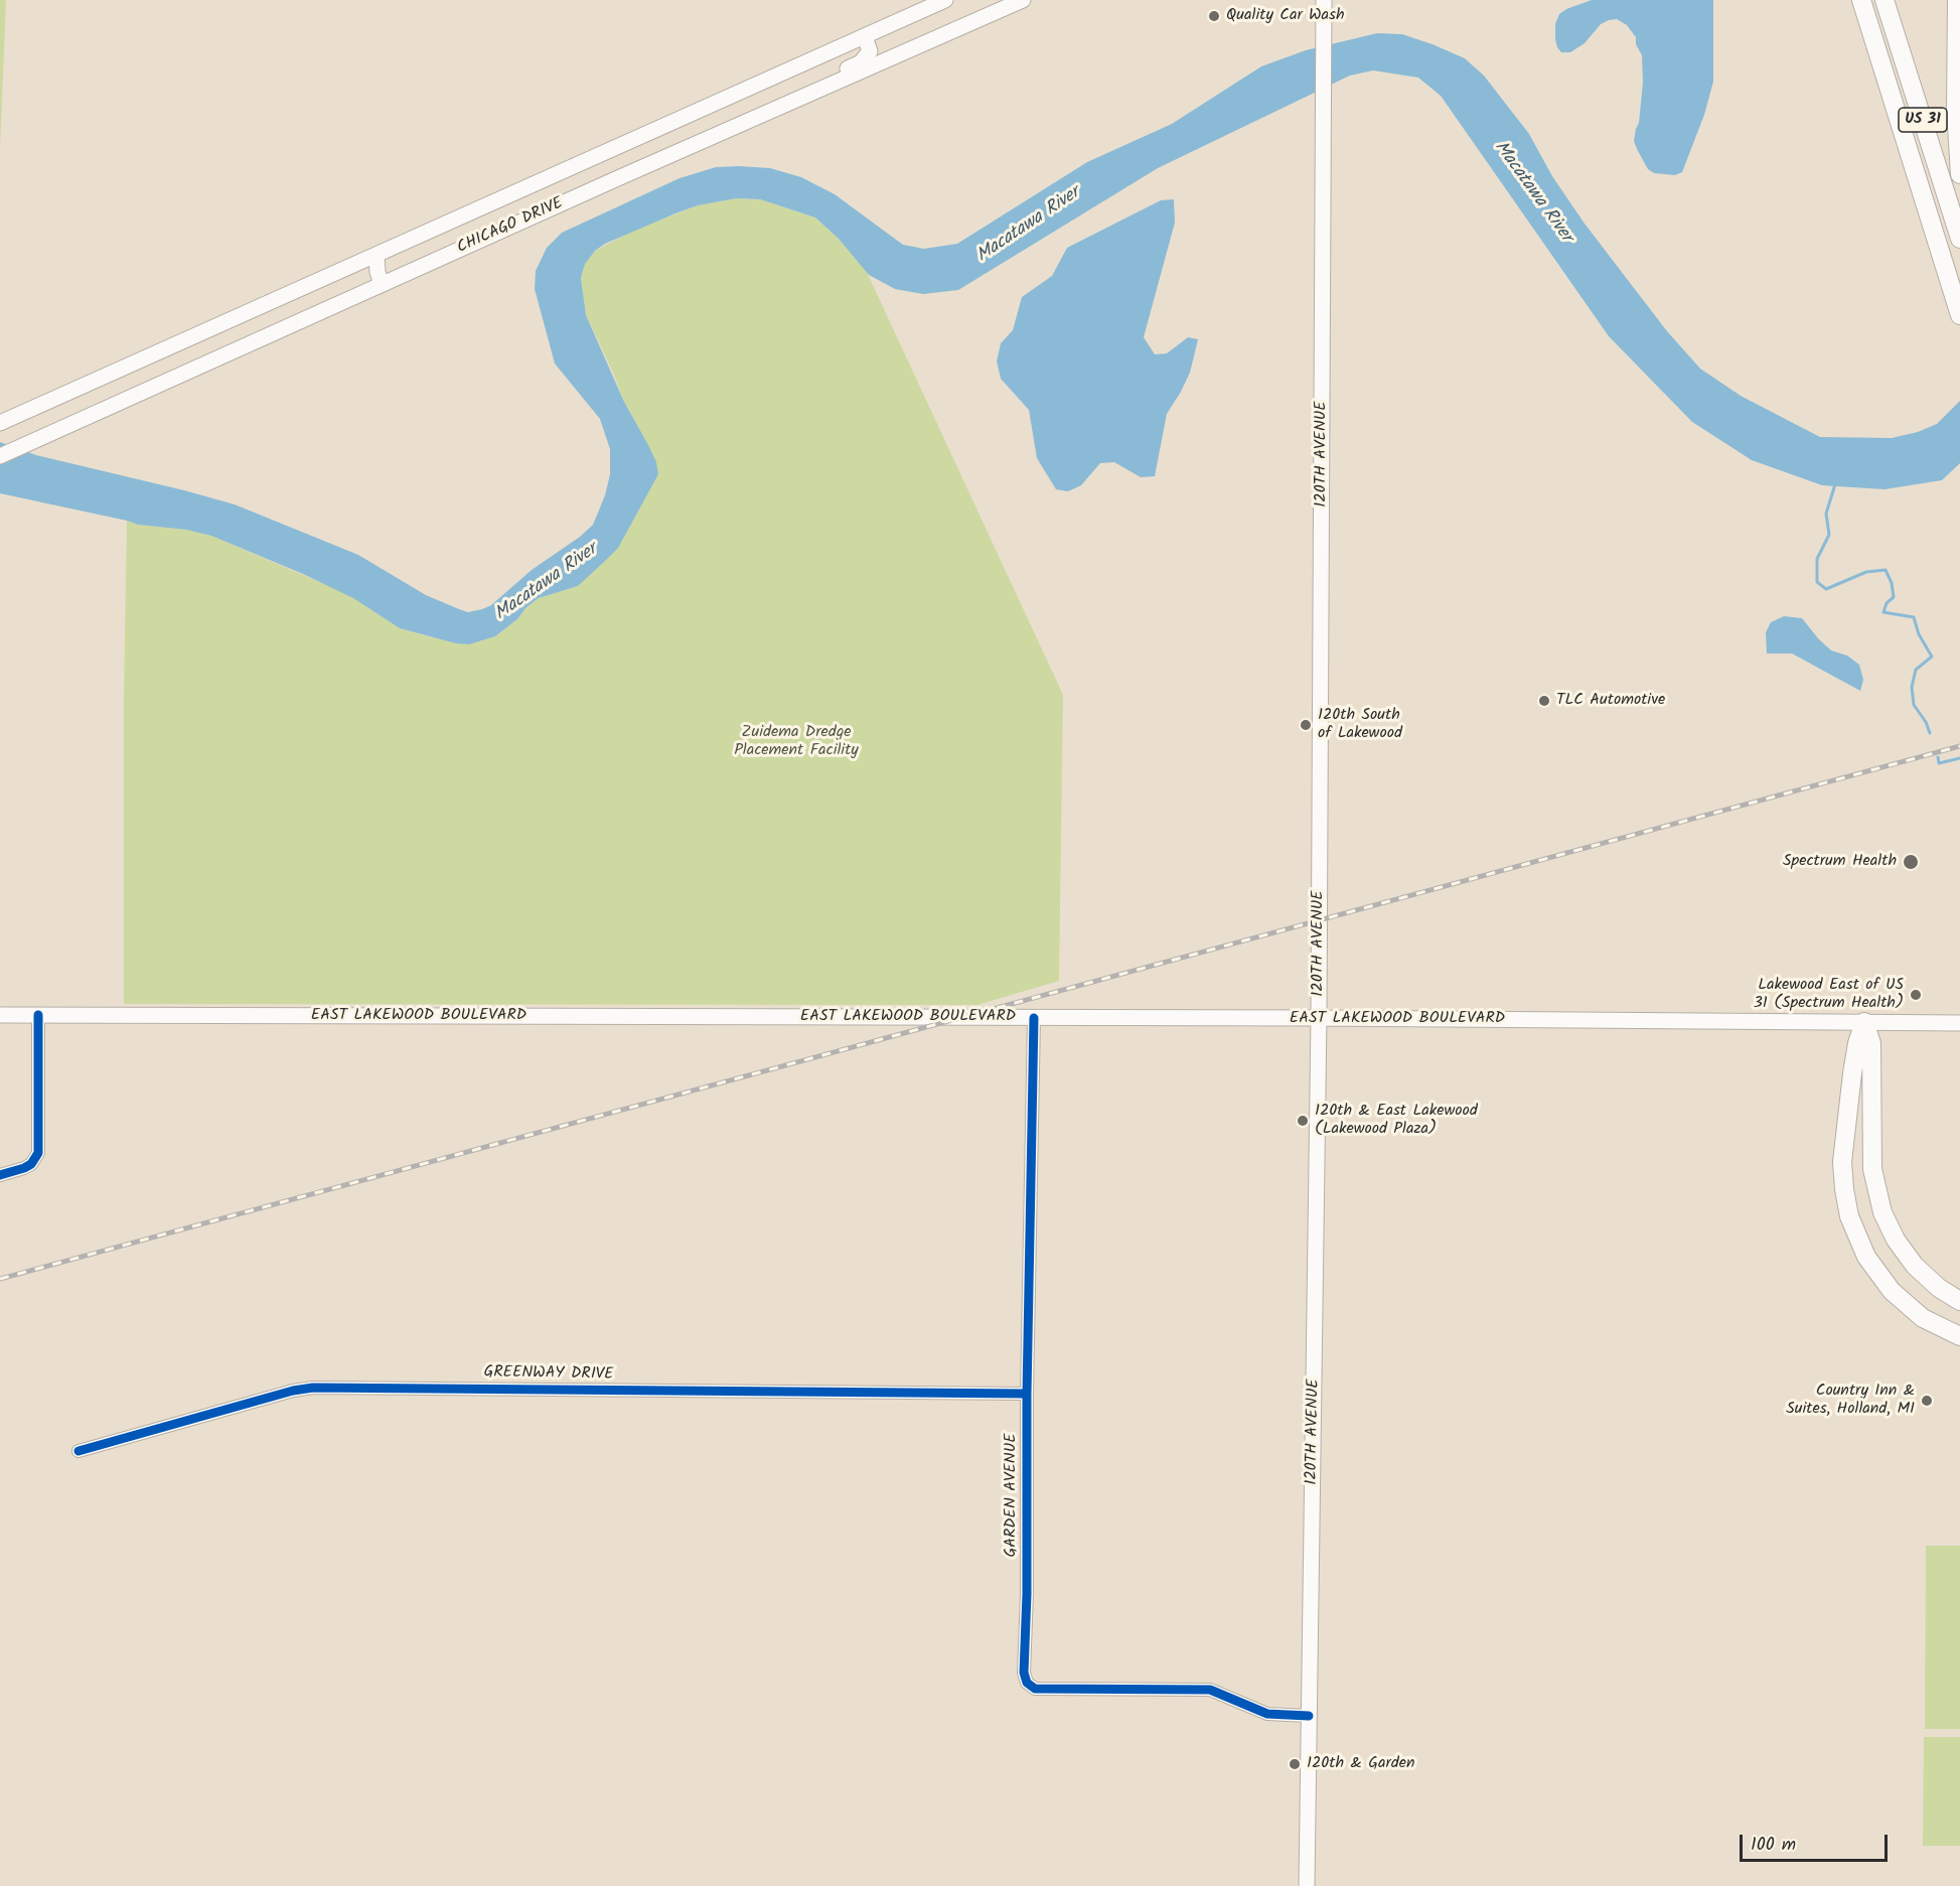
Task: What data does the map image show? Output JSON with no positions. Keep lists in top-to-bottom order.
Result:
{
  "streets": {
    "highway": ["US 31"],
    "main road": ["CHICAGO DRIVE", "120TH AVENUE", "EAST LAKEWOOD BOULEVARD"],
    "street": ["GREENWAY DRIVE", "GARDEN AVENUE"]
  },
  "crossings": [
    ["120TH AVENUE", "EAST LAKEWOOD BOULEVARD"],
    ["120TH AVENUE", "GARDEN AVENUE"],
    ["EAST LAKEWOOD BOULEVARD", "GARDEN AVENUE"],
    ["GREENWAY DRIVE", "GARDEN AVENUE"]
  ],
  "water": ["Macatawa River"],
  "parks": ["Zuidema Dredge Placement Facility"],
  "places": [
    "Quality Car Wash",
    "TLC Automotive",
    "120th South of Lakewood",
    "Spectrum Health",
    "Lakewood East of US 31 (Spectrum Health)",
    "120th & East Lakewood (Lakewood Plaza)",
    "Country Inn & Suites, Holland, MI",
    "120th & Garden"
  ],
  "scale_bar": "100 m"
}
